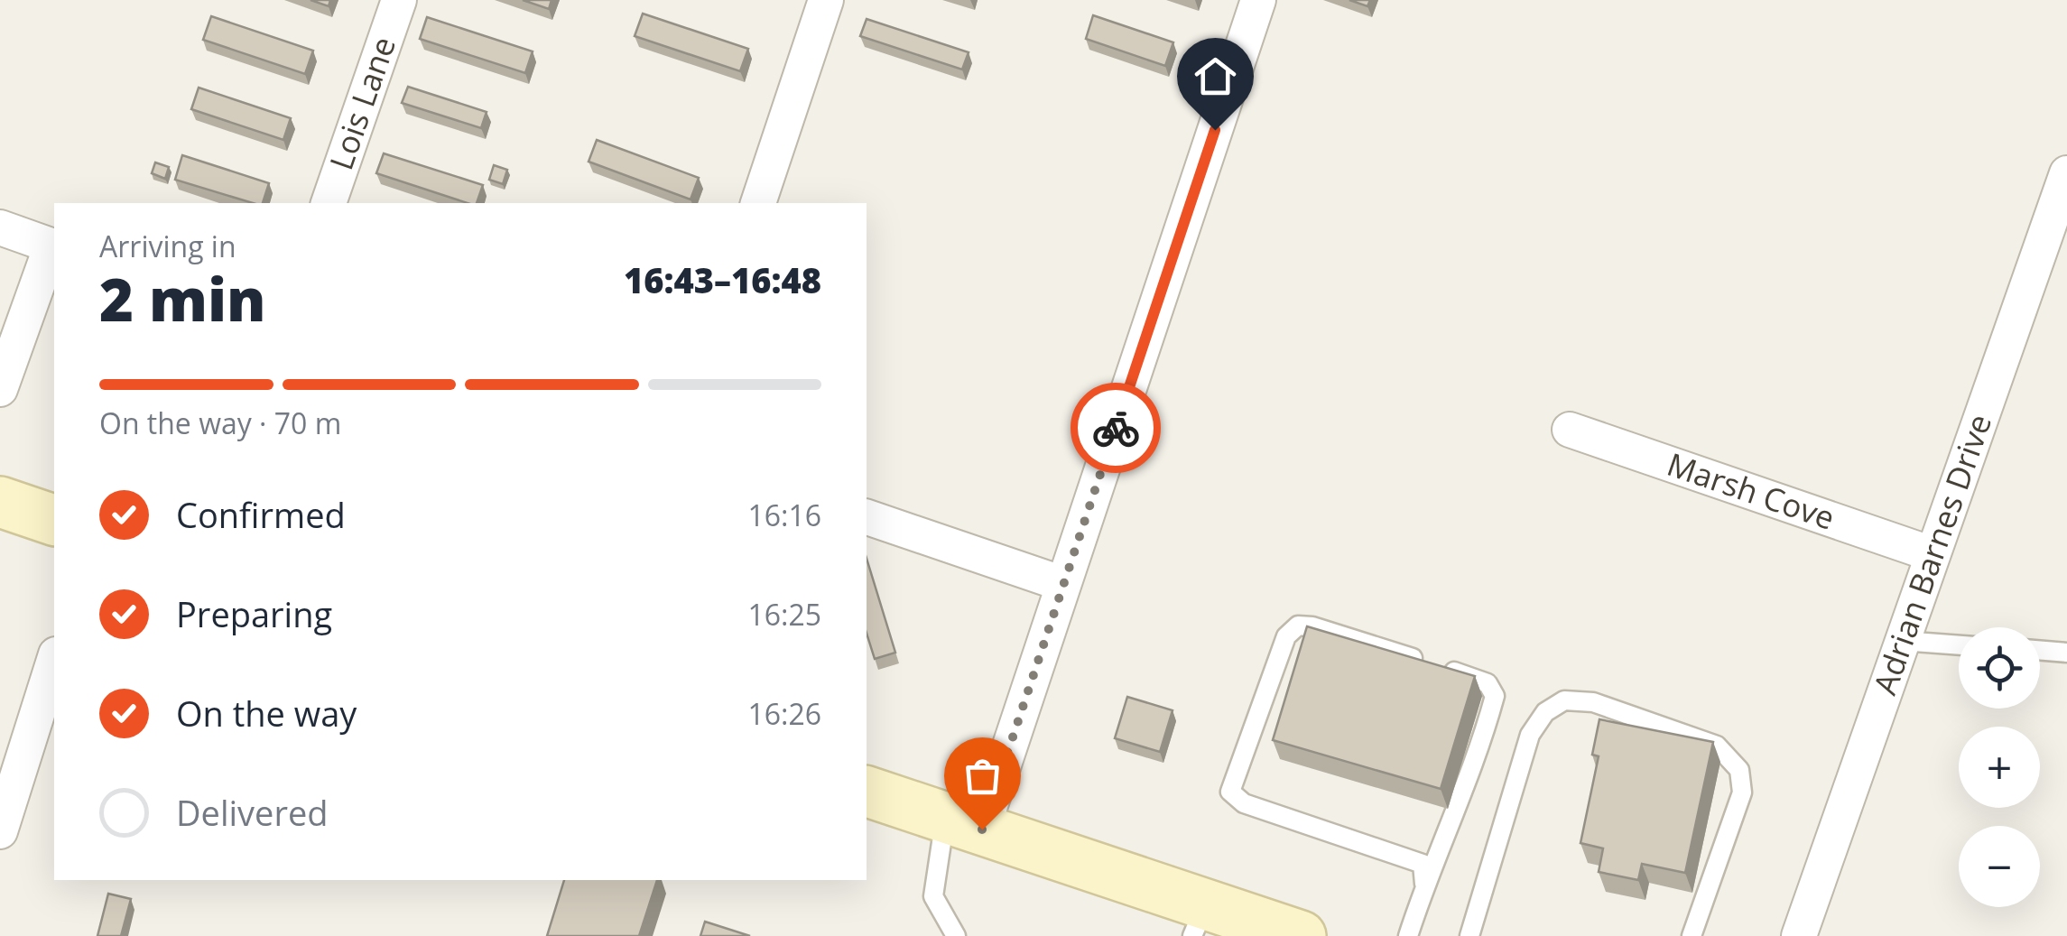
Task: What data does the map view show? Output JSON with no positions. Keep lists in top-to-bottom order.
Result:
{
  "streets": {
    "street": ["Lois Lane", "Marsh Cove", "Adrian Barnes Drive"]
  },
  "crossings": [
    ["Marsh Cove", "Adrian Barnes Drive"]
  ],
  "page": {
    "heading": ["2 min", "Arriving in", "16:43–16:48"],
    "bar": "On the way · 70 m",
    "list": [
      ["Confirmed", "16:16"],
      ["Preparing", "16:25"],
      ["On the way", "16:26"],
      "Delivered"
    ],
    "map_buttons": ["+", "−"]
  }
}
